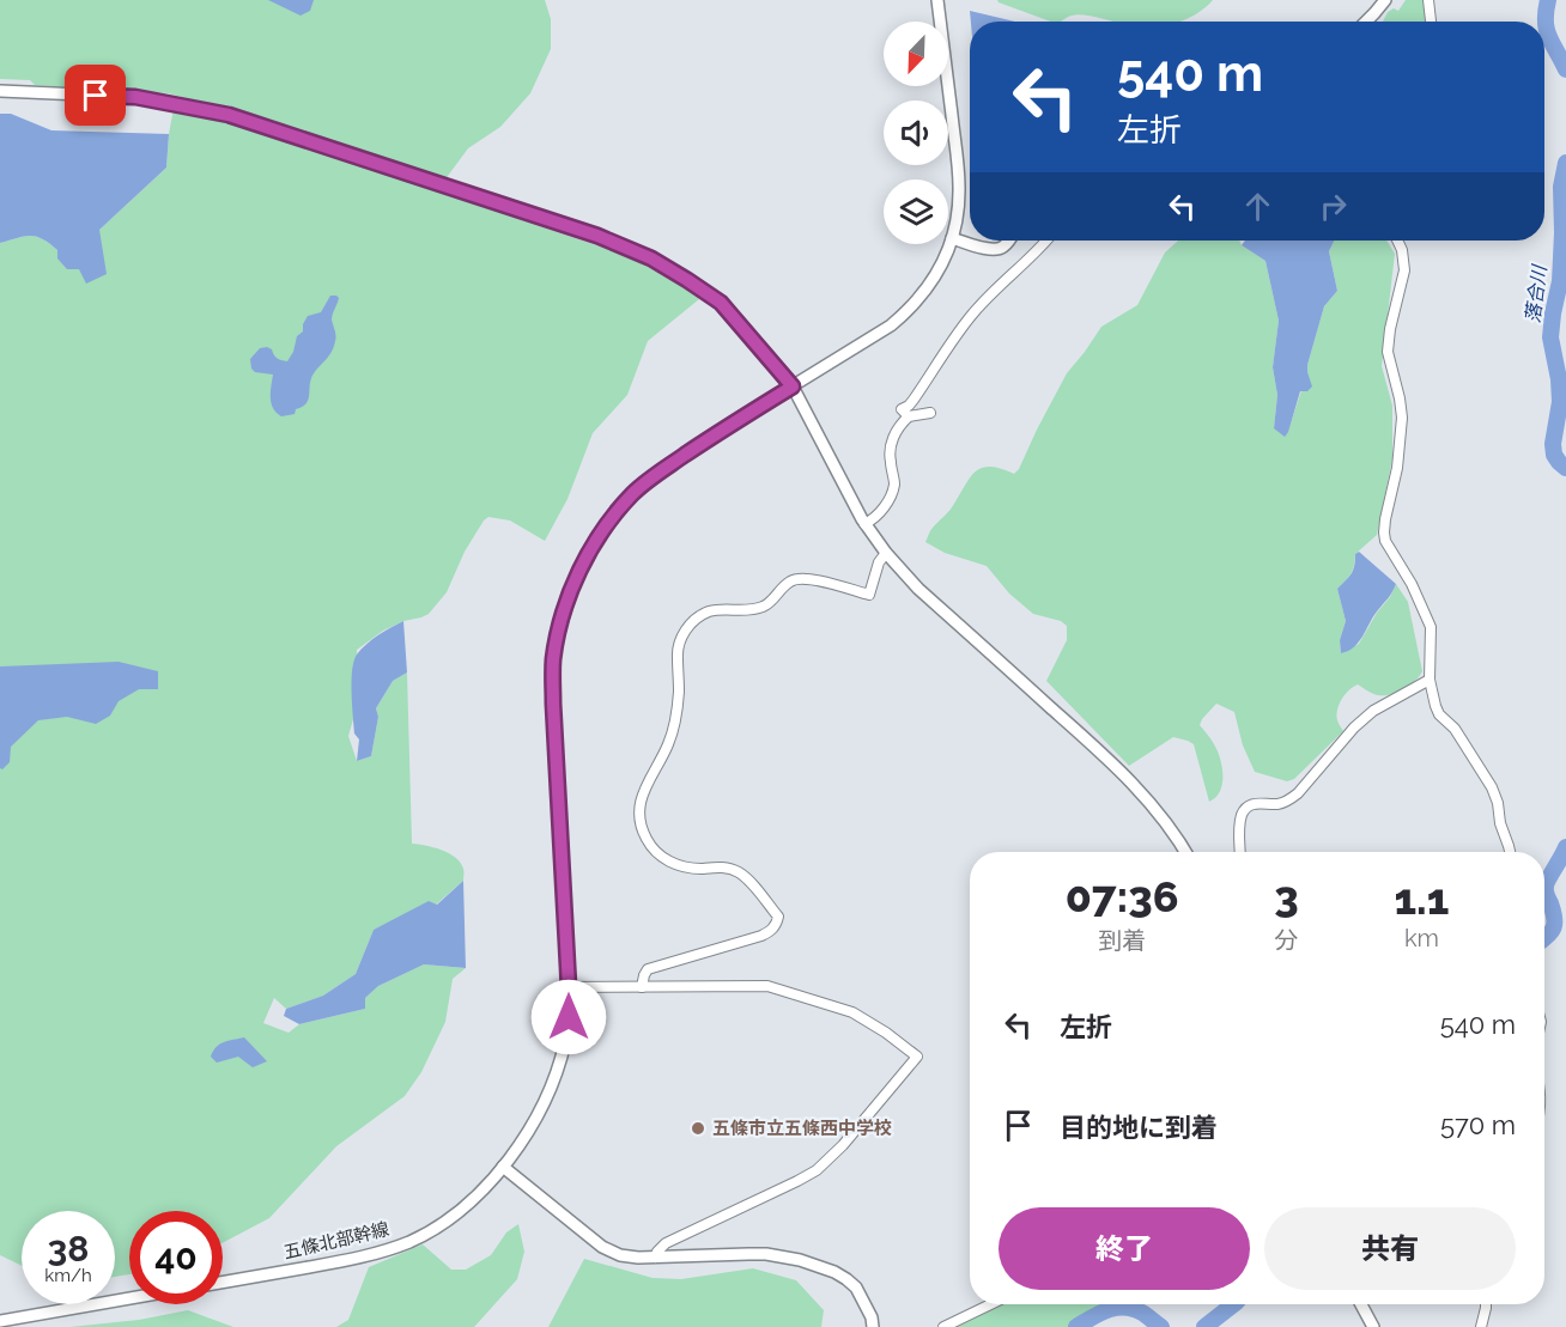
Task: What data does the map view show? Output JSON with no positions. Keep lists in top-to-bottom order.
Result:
{
  "streets": {
    "street": ["五條北部幹線"]
  },
  "water": ["落合川"],
  "places": ["五條市立五條西中学校"],
  "north": "bottom left",
  "page": {
    "turn": ["540 m", "左折"],
    "eta": [
      "07:36",
      "到着",
      "3",
      "分",
      "1.1",
      "km"
    ],
    "list": [
      {
        "name": "左折",
        "value": "540 m"
      },
      {
        "name": "目的地に到着",
        "value": "570 m"
      }
    ],
    "buttons": ["終了", "共有"],
    "speed": "38 km/h",
    "limit": "40"
  }
}
